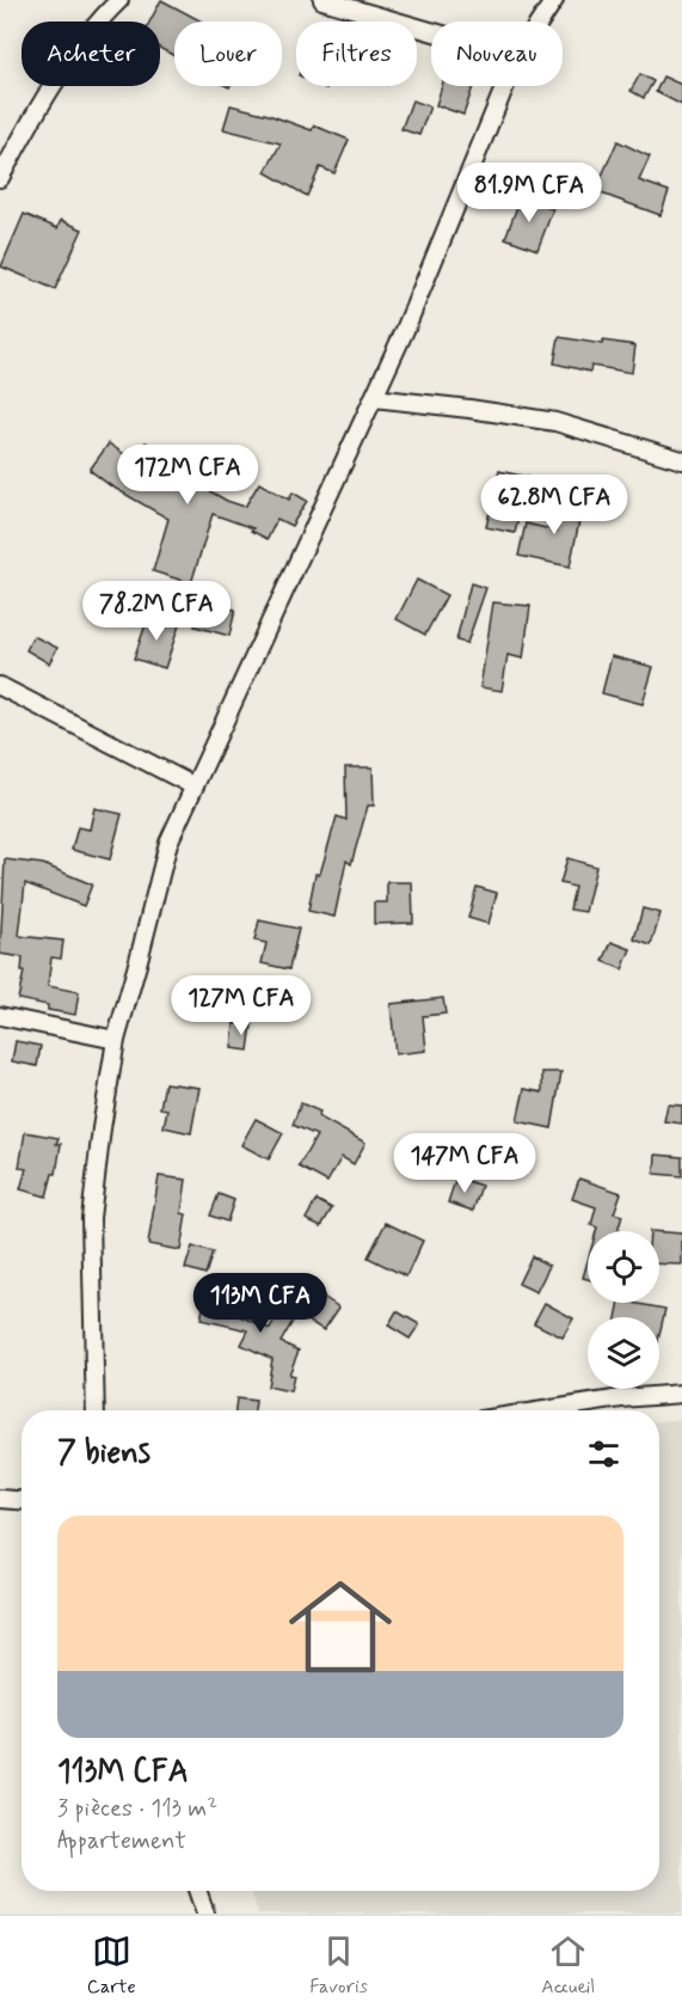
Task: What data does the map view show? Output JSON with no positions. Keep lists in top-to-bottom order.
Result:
{
  "page": {
    "chip": [
      "Acheter",
      "Louer",
      "Filtres",
      "Nouveau"
    ],
    "price": [
      "81.9M CFA",
      "172M CFA",
      "62.8M CFA",
      "78.2M CFA",
      "127M CFA",
      "147M CFA",
      "113M CFA"
    ],
    "heading": "7 biens",
    "list": [
      {
        "name": "113M CFA",
        "note": "3 pièces · 113 m² · Appartement"
      }
    ],
    "tabs": ["Carte", "Favoris", "Accueil"]
  }
}
